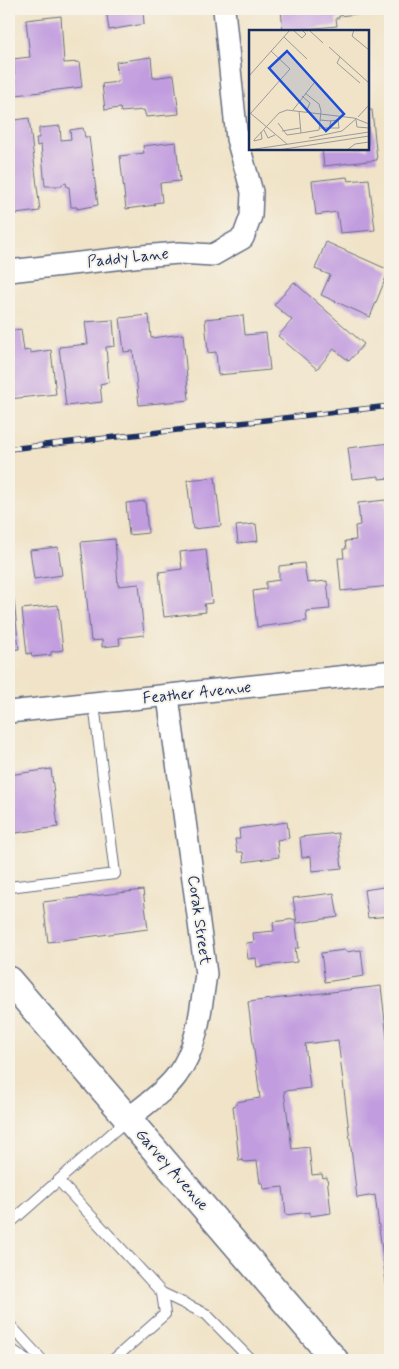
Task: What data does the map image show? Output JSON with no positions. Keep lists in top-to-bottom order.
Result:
{
  "streets": {
    "street": [
      "Paddy Lane",
      "Feather Avenue",
      "Corak Street",
      "Garvey Avenue"
    ]
  },
  "crossings": [
    ["Feather Avenue", "Corak Street"],
    ["Corak Street", "Garvey Avenue"]
  ]
}
